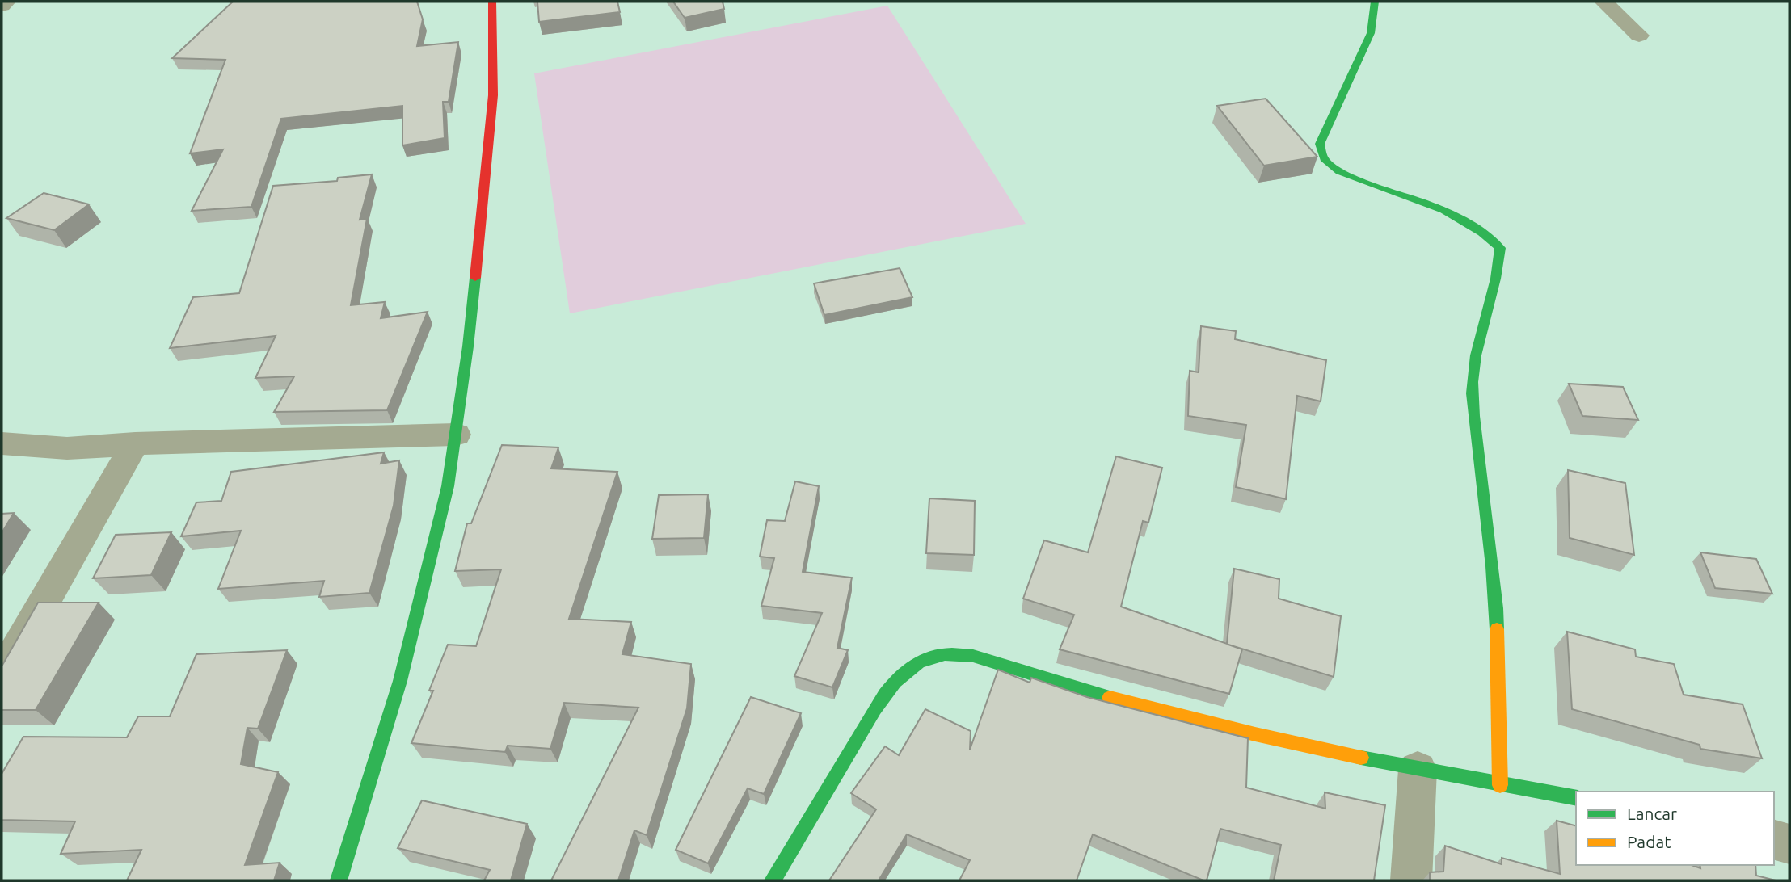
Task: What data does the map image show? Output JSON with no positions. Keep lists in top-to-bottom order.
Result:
{
  "legend": ["Lancar", "Padat"]
}
